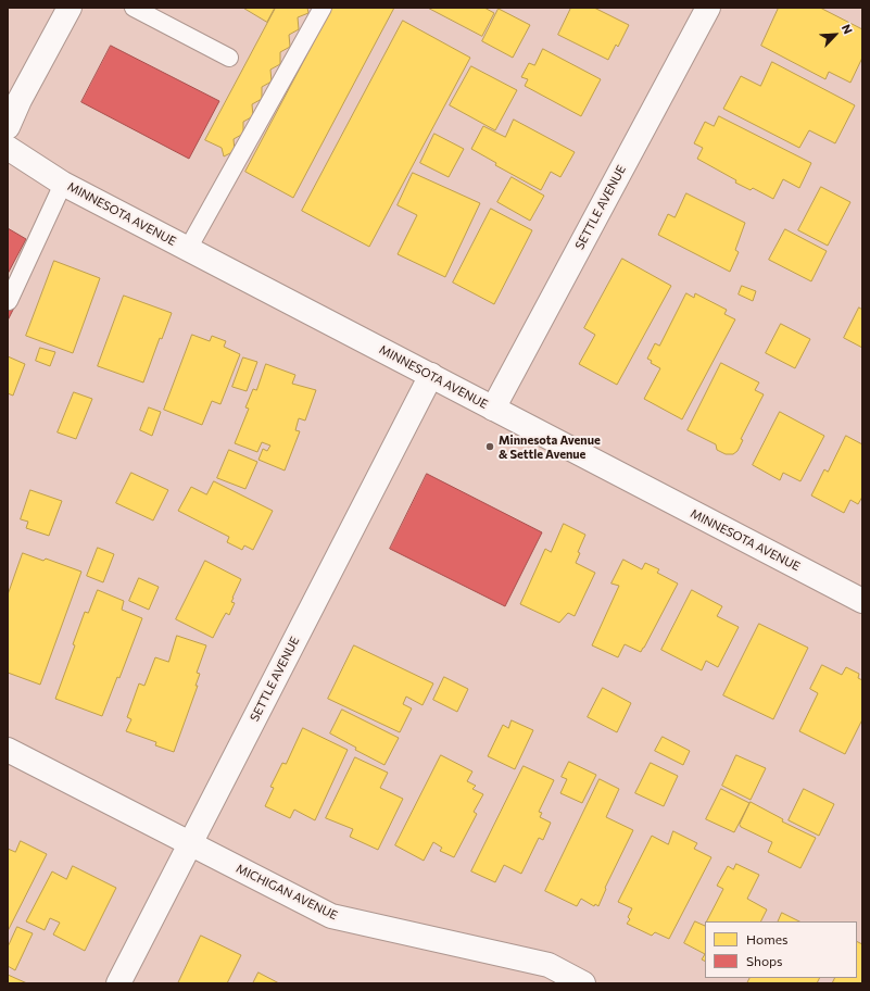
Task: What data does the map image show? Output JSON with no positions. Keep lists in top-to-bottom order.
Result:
{
  "streets": {
    "street": ["SETTLE AVENUE", "MINNESOTA AVENUE", "MICHIGAN AVENUE"]
  },
  "crossings": [
    ["SETTLE AVENUE", "MINNESOTA AVENUE"],
    ["SETTLE AVENUE", "MICHIGAN AVENUE"]
  ],
  "places": ["Minnesota Avenue & Settle Avenue"],
  "legend": ["Homes", "Shops"],
  "north": "top right"
}
